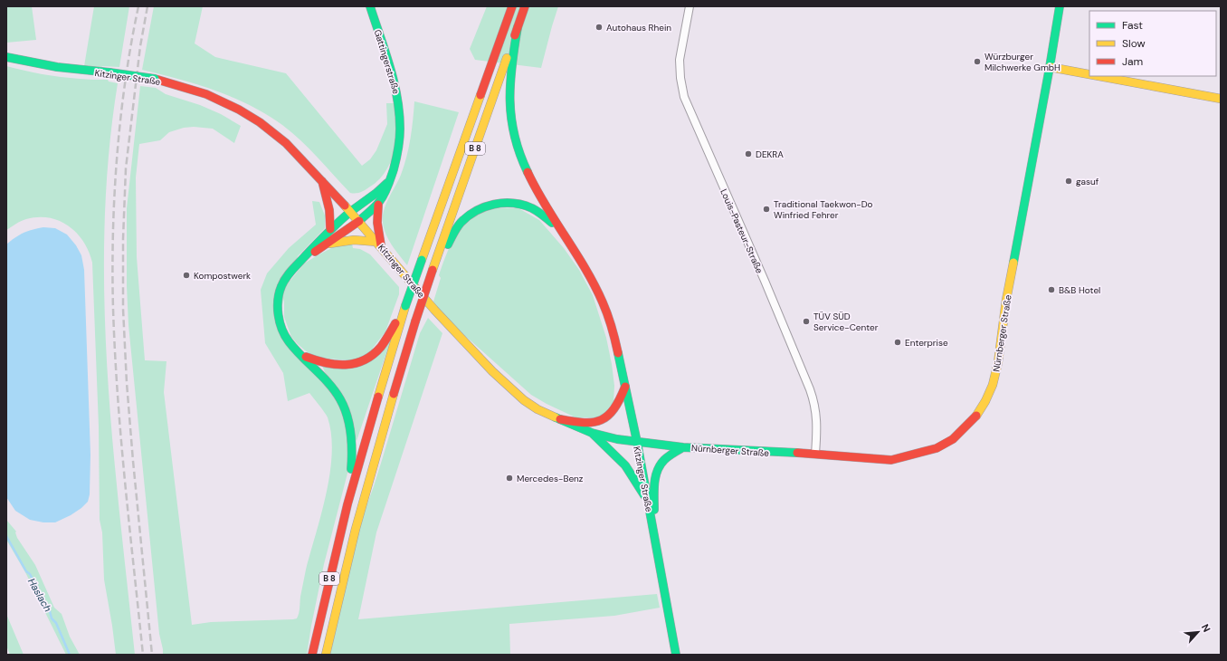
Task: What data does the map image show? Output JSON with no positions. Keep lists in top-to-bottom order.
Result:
{
  "streets": {
    "main road": [
      "Gattingerstraße",
      "Kitzinger Straße",
      "B 8",
      "Nürnberger Straße"
    ],
    "street": ["Louis-Pasteur-Straße"]
  },
  "crossings": [
    ["Gattingerstraße", "Kitzinger Straße"],
    ["Gattingerstraße", "B 8"],
    ["Kitzinger Straße", "Nürnberger Straße"],
    ["Louis-Pasteur-Straße", "Nürnberger Straße"]
  ],
  "water": ["Haslach"],
  "places": [
    "Autohaus Rhein",
    "Würzburger Milchwerke GmbH",
    "DEKRA",
    "gasuf",
    "Traditional Taekwon-Do Winfried Fehrer",
    "Kompostwerk",
    "B&B Hotel",
    "TÜV SÜD Service-Center",
    "Enterprise",
    "Mercedes-Benz"
  ],
  "legend": ["Fast", "Slow", "Jam"],
  "north": "top right"
}
